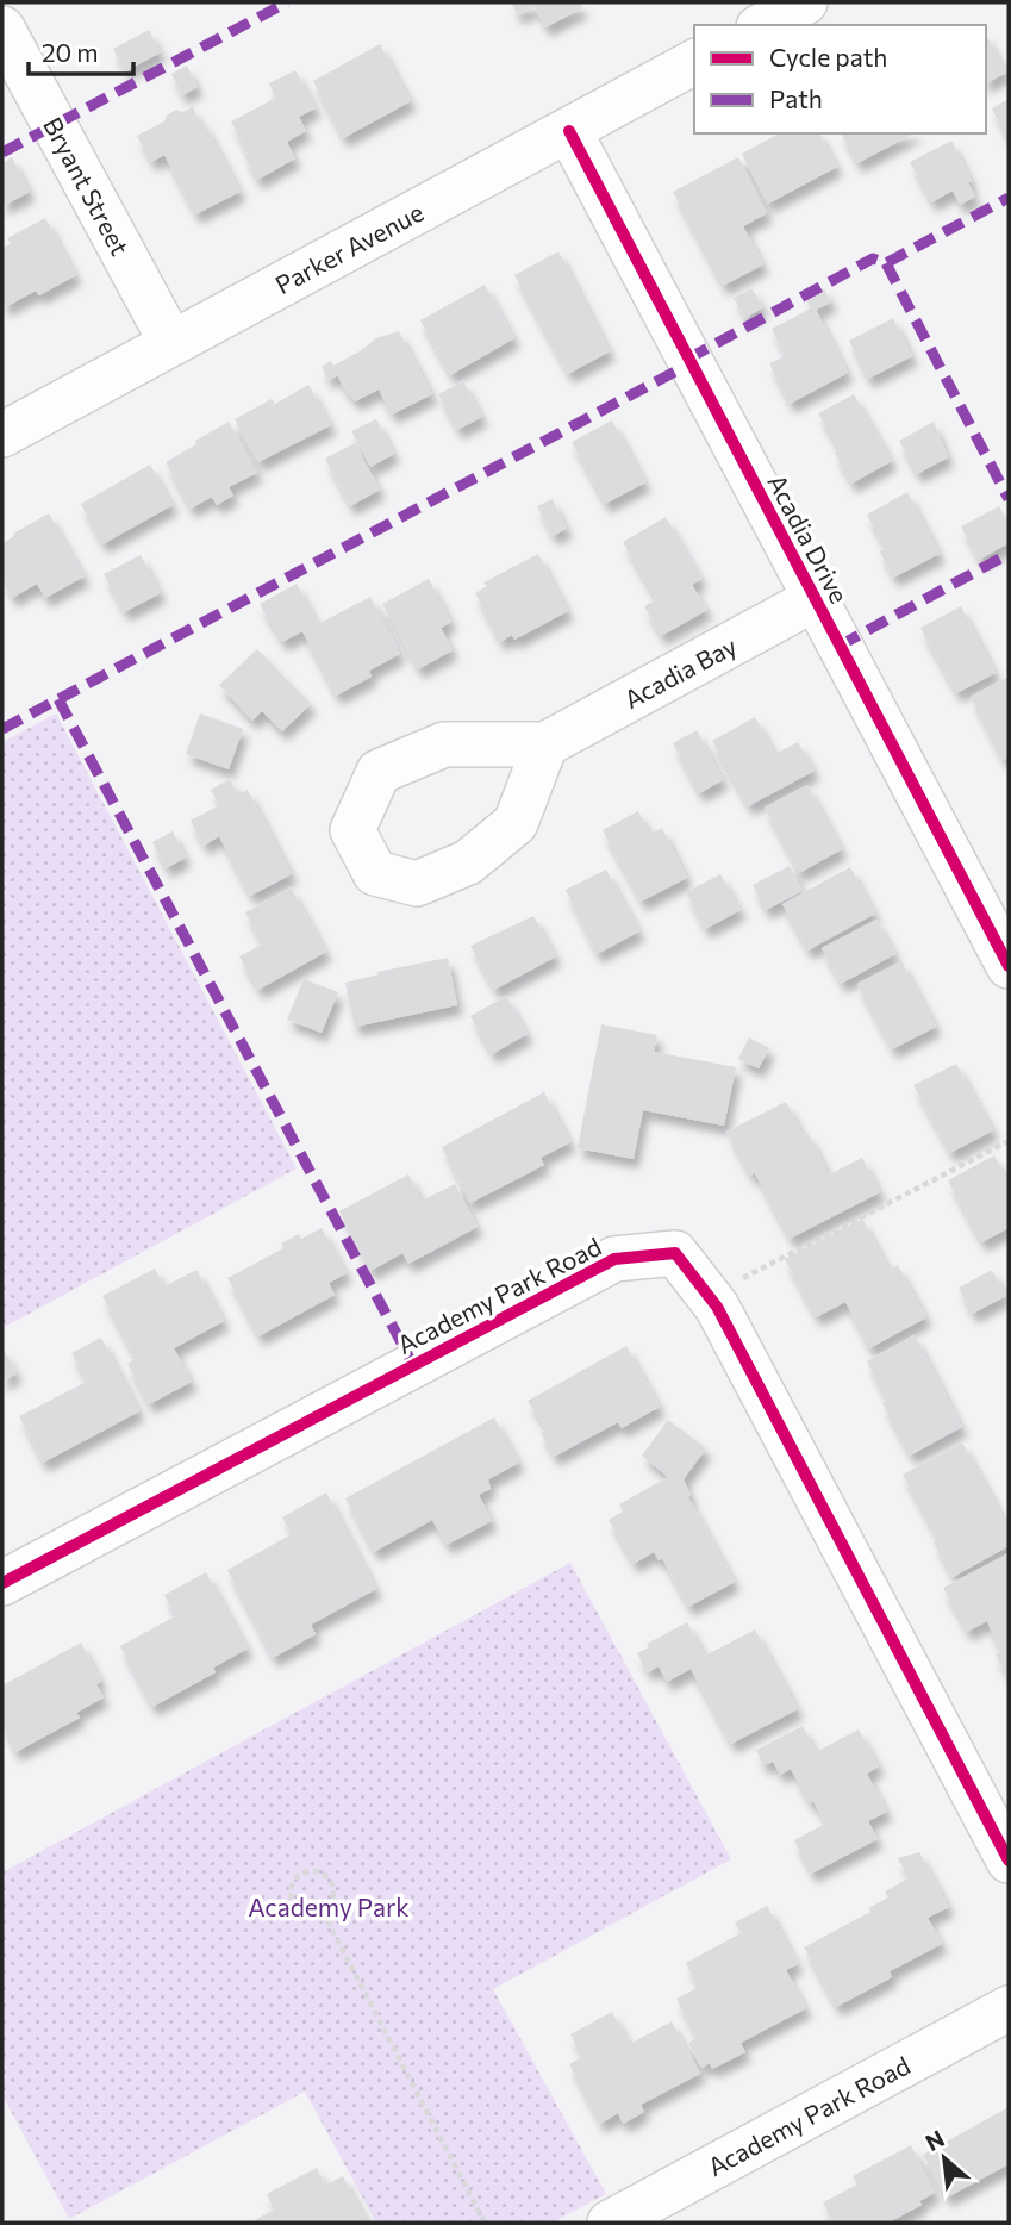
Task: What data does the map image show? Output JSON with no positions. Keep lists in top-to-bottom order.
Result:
{
  "streets": {
    "street": [
      "Bryant Street",
      "Parker Avenue",
      "Acadia Drive",
      "Acadia Bay",
      "Academy Park Road"
    ]
  },
  "crossings": [
    ["Bryant Street", "Parker Avenue"],
    ["Parker Avenue", "Acadia Drive"],
    ["Acadia Drive", "Acadia Bay"]
  ],
  "parks": ["Academy Park"],
  "legend": ["Cycle path", "Path"],
  "scale_bar": "20 m",
  "north": "top left"
}
